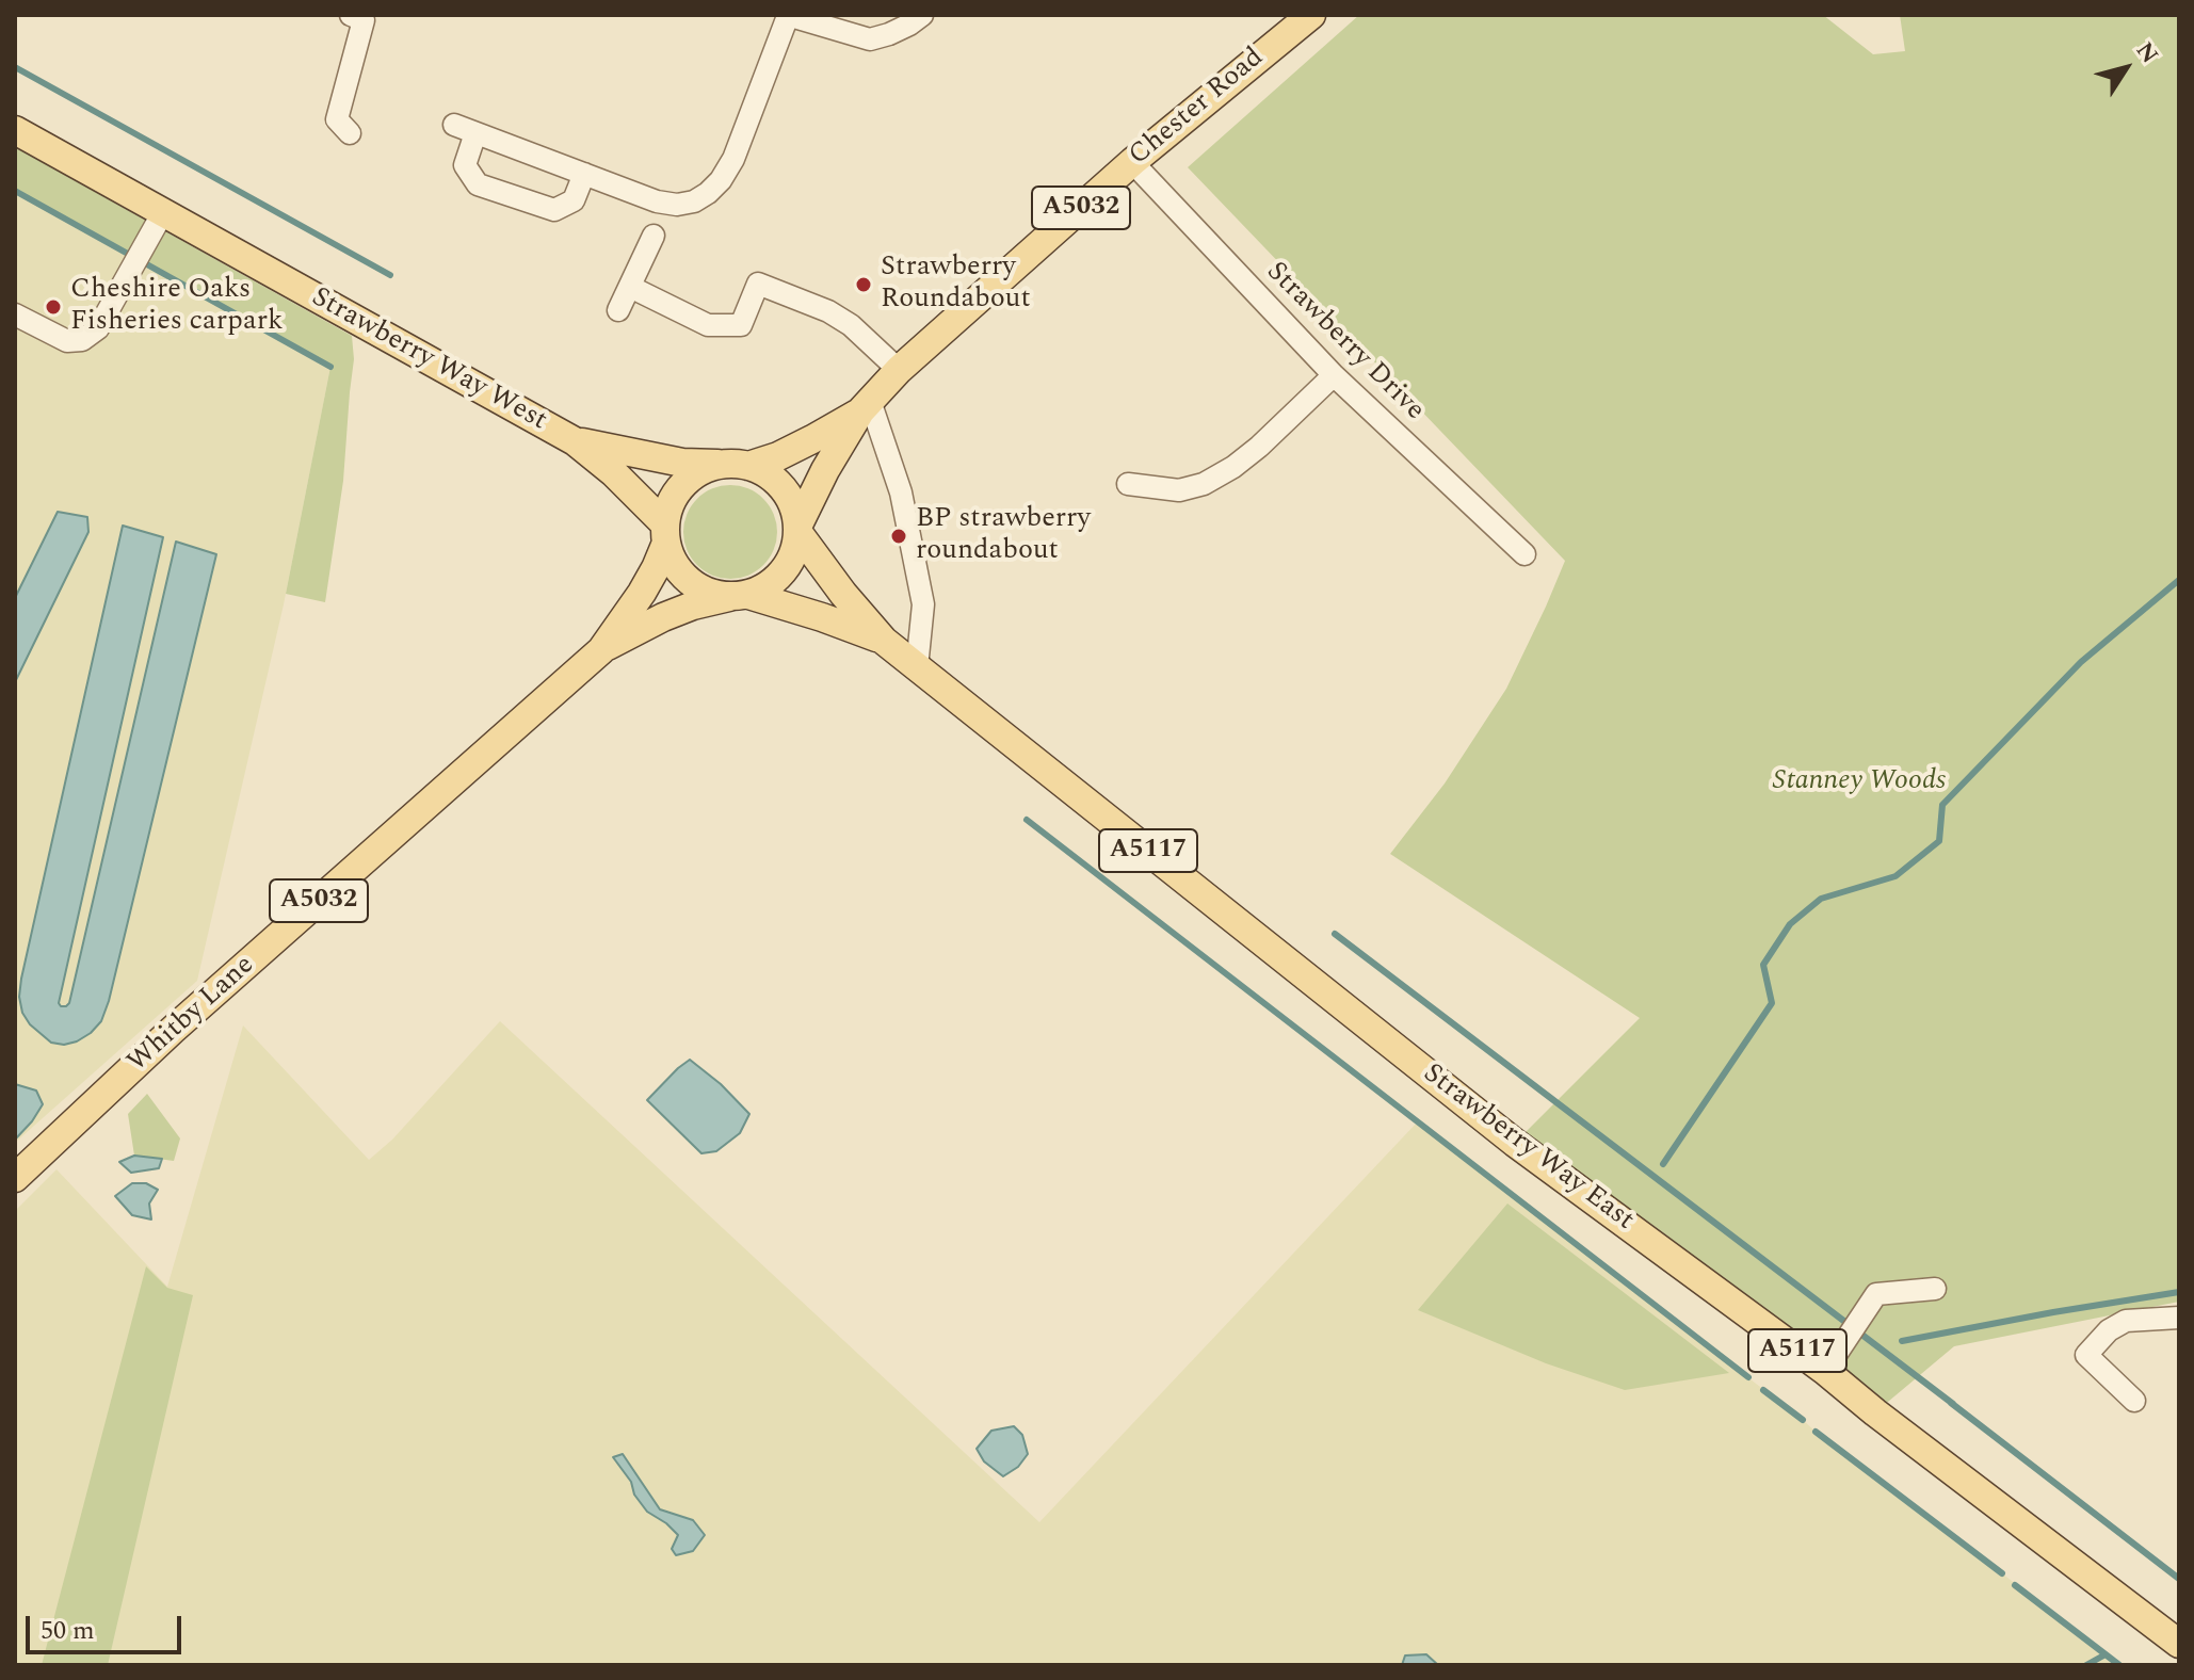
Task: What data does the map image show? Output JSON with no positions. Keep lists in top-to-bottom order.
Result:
{
  "streets": {
    "main road": [
      "Chester Road",
      "A5032",
      "Strawberry Way West",
      "A5117",
      "Whitby Lane",
      "Strawberry Way East"
    ],
    "street": ["Strawberry Drive"]
  },
  "crossings": [
    ["Chester Road", "Strawberry Drive"],
    ["Chester Road", "Strawberry Way West"],
    ["Chester Road", "A5117"],
    ["Chester Road", "Whitby Lane"],
    ["Chester Road", "Strawberry Way East"],
    ["Strawberry Way West", "A5117"],
    ["Strawberry Way West", "Whitby Lane"],
    ["Strawberry Way West", "Strawberry Way East"],
    ["A5117", "Whitby Lane"],
    ["A5117", "Strawberry Way East"],
    ["Whitby Lane", "Strawberry Way East"]
  ],
  "parks": ["Stanney Woods"],
  "places": ["Strawberry Roundabout", "Cheshire Oaks Fisheries carpark", "BP strawberry roundabout"],
  "scale_bar": "50 m",
  "north": "top right"
}
